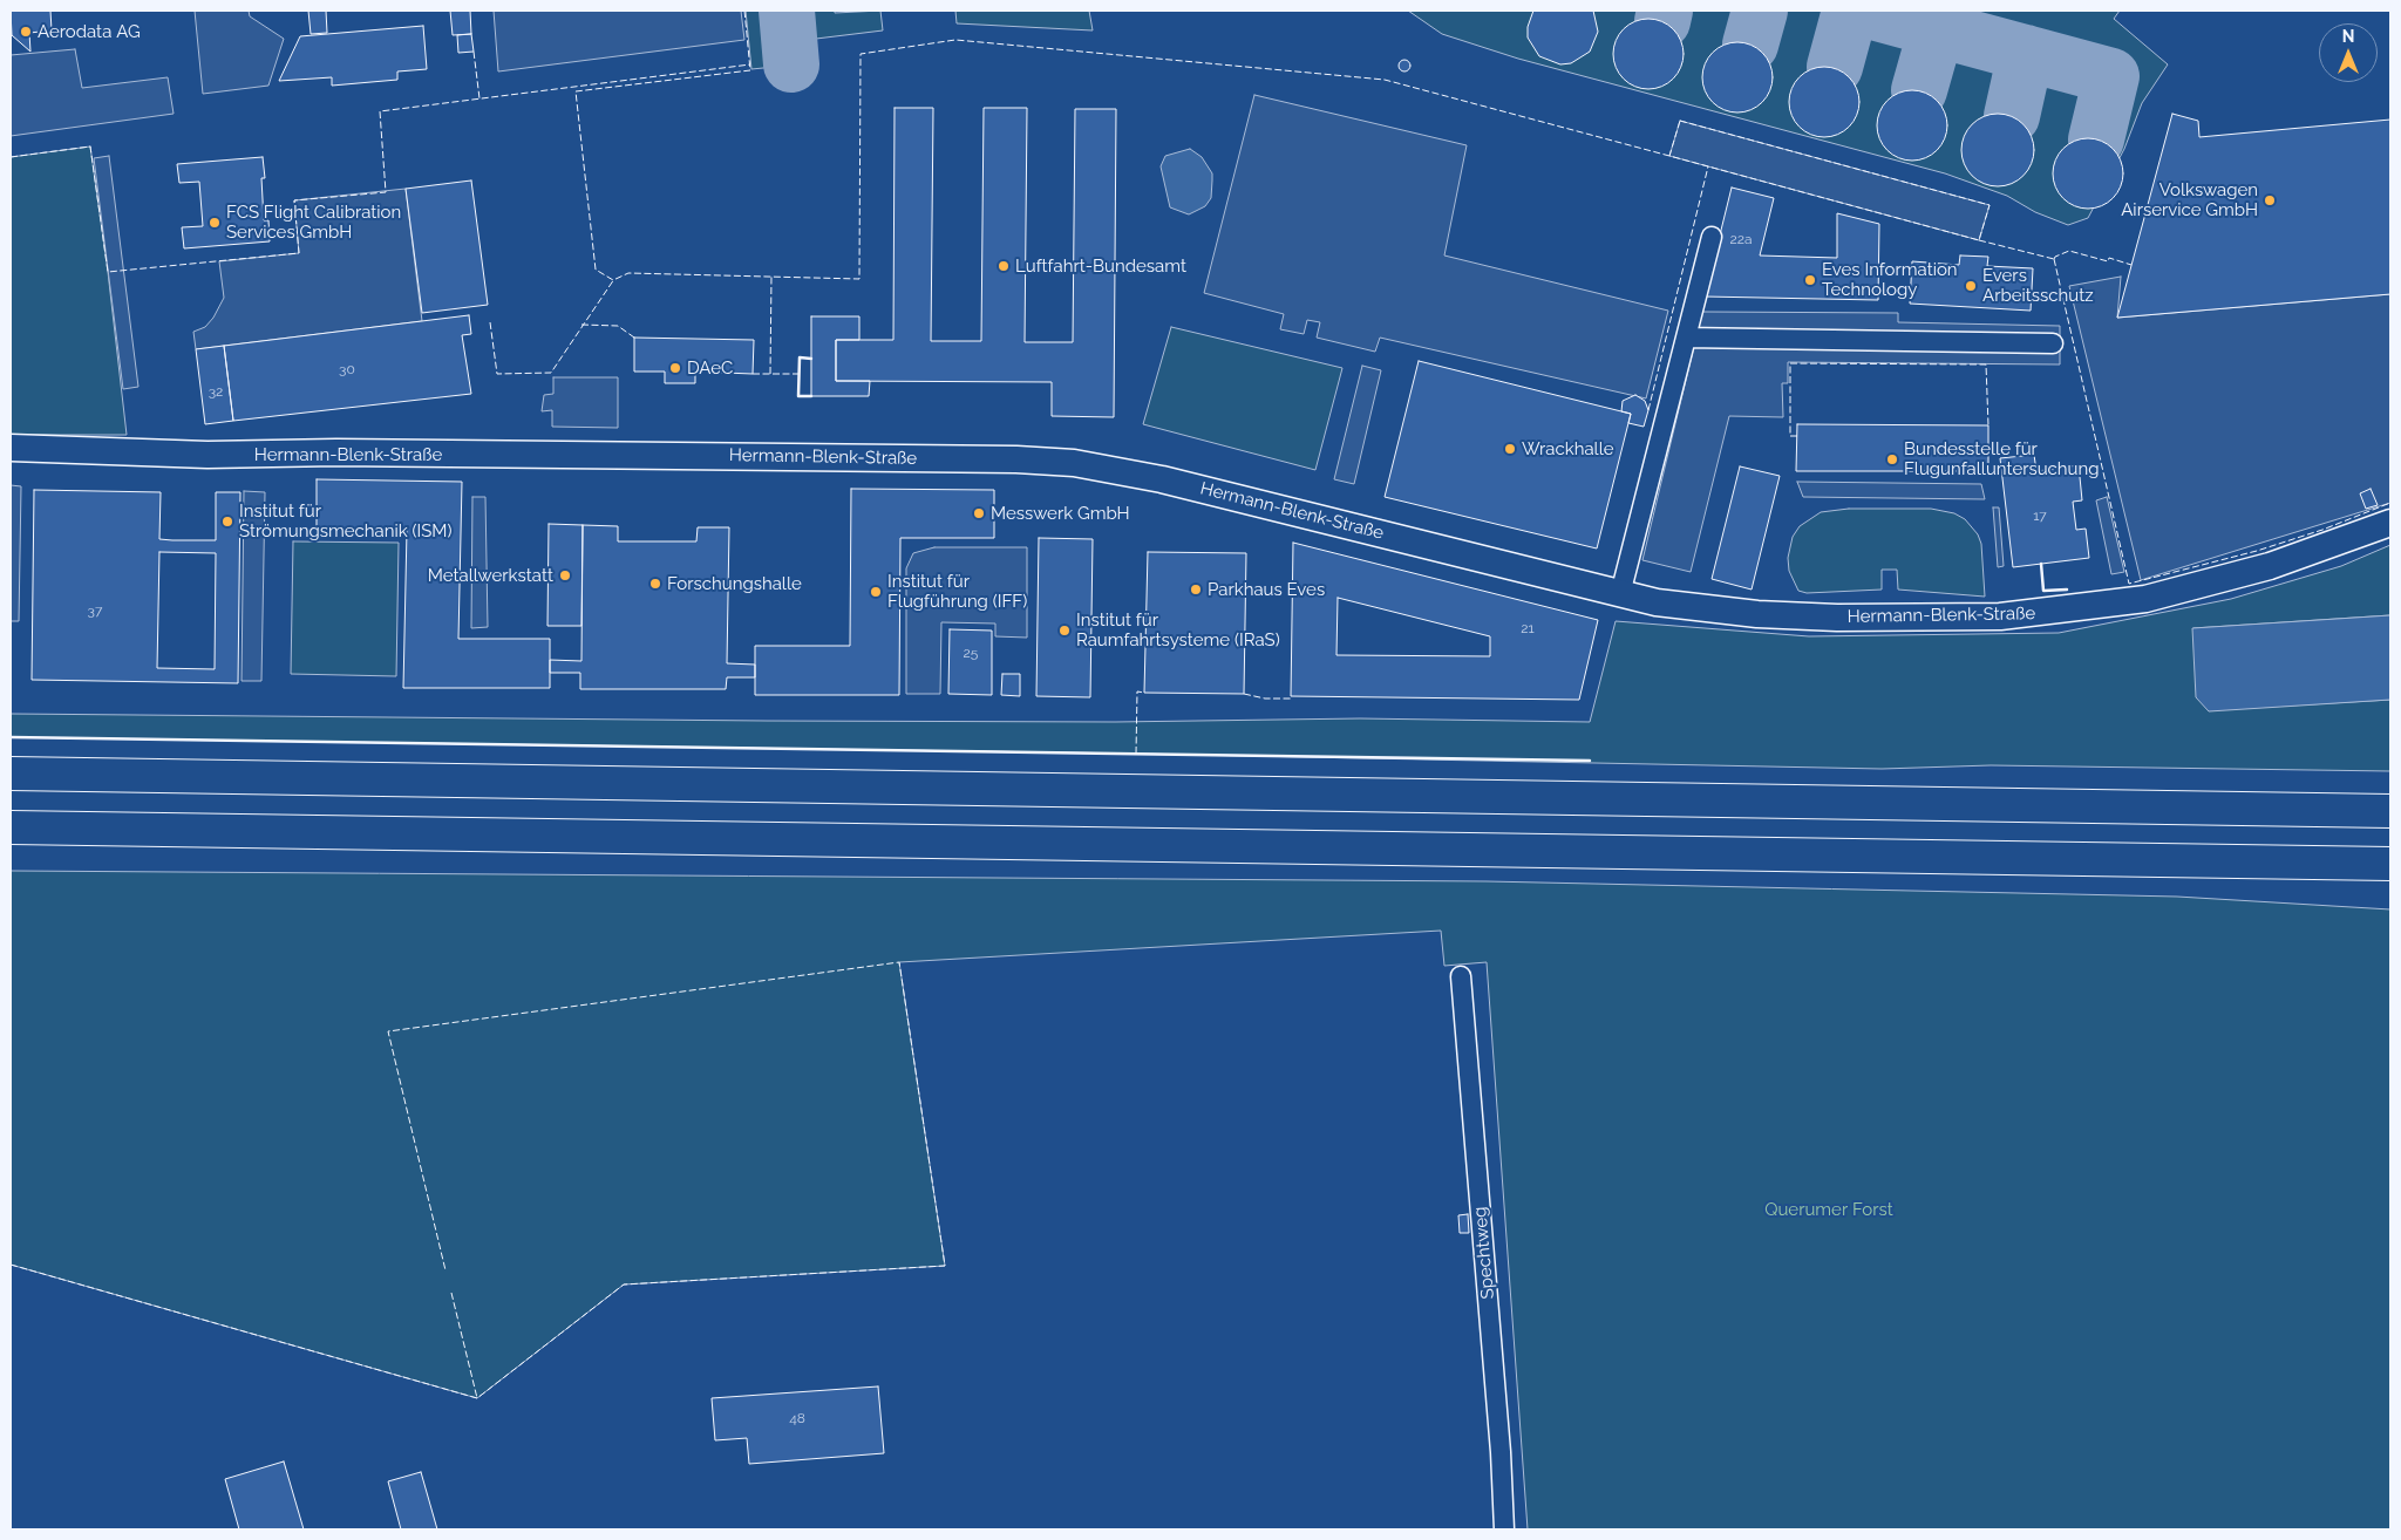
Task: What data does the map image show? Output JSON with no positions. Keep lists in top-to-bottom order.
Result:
{
  "streets": {
    "street": ["Hermann-Blenk-Straße", "Spechtweg"]
  },
  "parks": ["Querumer Forst"],
  "places": [
    "Aerodata AG",
    "Volkswagen Airservice GmbH",
    "FCS Flight Calibration Services GmbH",
    "Luftfahrt-Bundesamt",
    "Eves Information Technology",
    "Evers Arbeitsschutz",
    "DAeC",
    "Wrackhalle",
    "Bundesstelle für Flugunfalluntersuchung",
    "Messwerk GmbH",
    "Institut für Strömungsmechanik (ISM)",
    "Metallwerkstatt",
    "Forschungshalle",
    "Parkhaus Eves",
    "Institut für Flugführung (IFF)",
    "Institut für Raumfahrtsysteme (IRaS)"
  ],
  "house_numbers": [
    "22a",
    "30",
    "32",
    "17",
    "37",
    "21",
    "25",
    "48"
  ],
  "north": "top"
}
